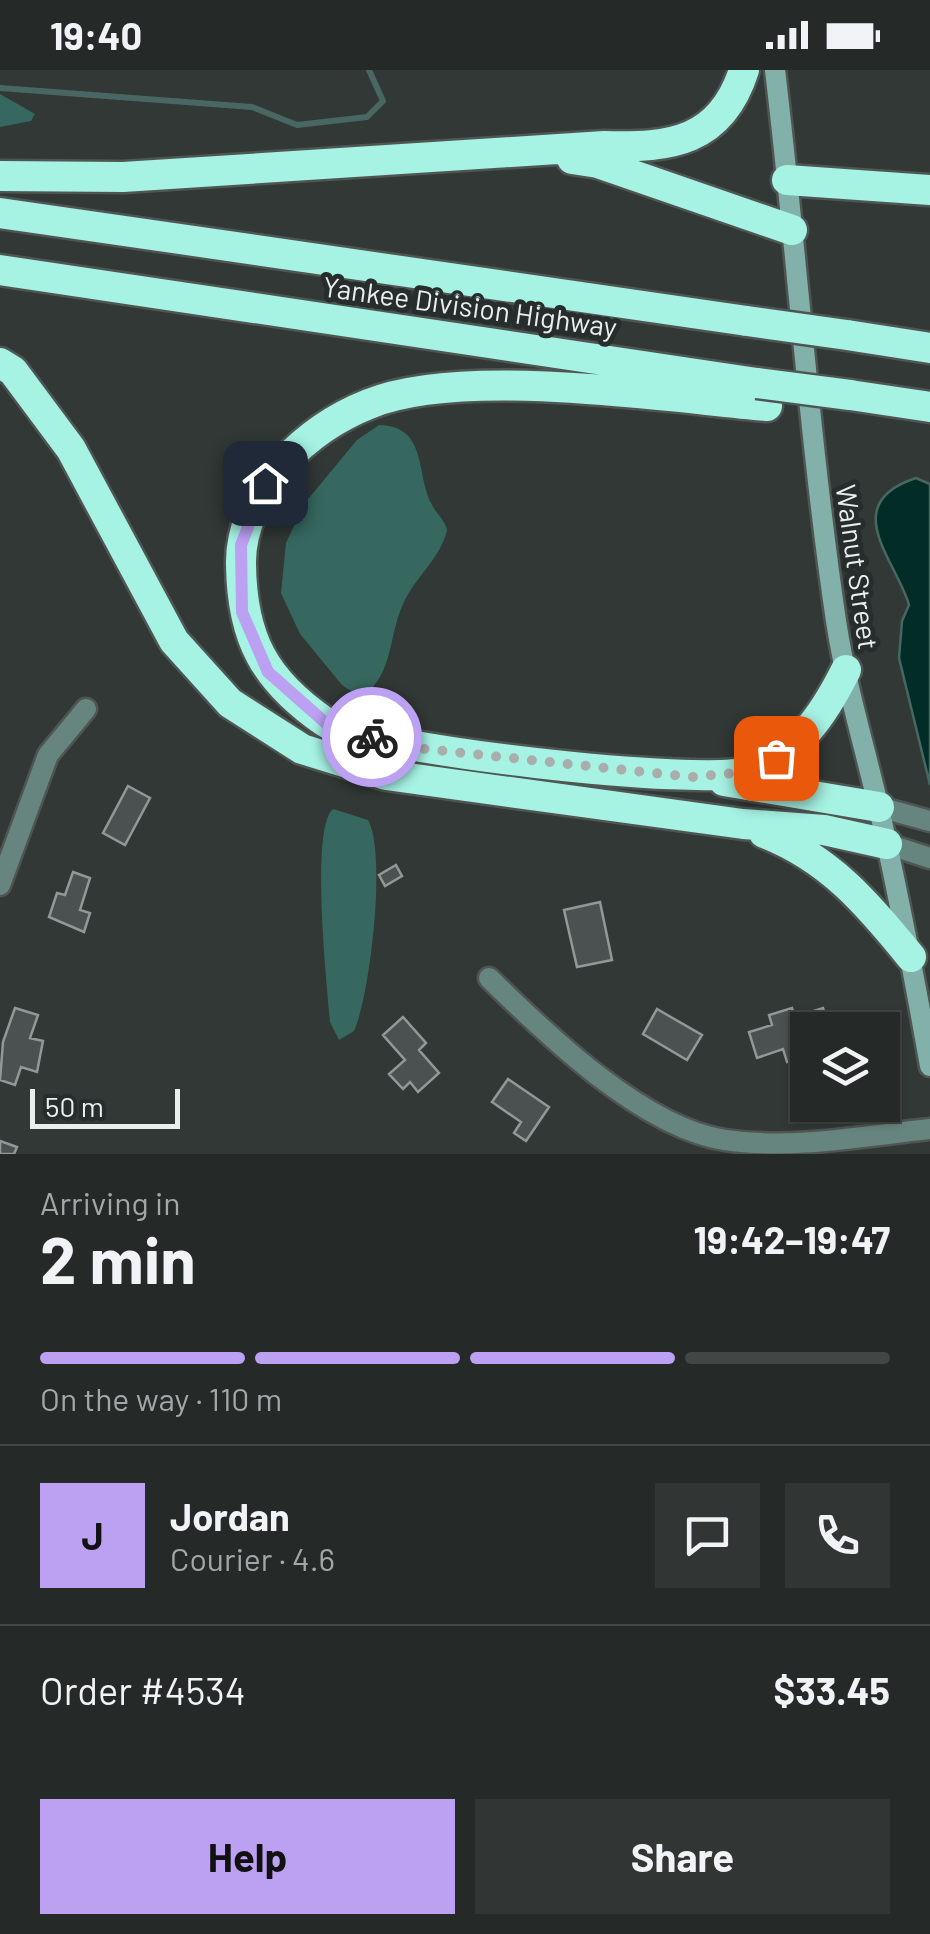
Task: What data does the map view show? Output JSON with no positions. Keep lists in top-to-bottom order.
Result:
{
  "streets": {
    "highway": ["Yankee Division Highway"],
    "main road": ["Walnut Street"]
  },
  "scale_bar": "50 m",
  "page": {
    "status": "19:40",
    "scale": "50 m",
    "heading": ["2 min", "Arriving in", "19:42–19:47"],
    "panel": [
      "Jordan",
      "Courier · 4.6",
      "Order #4534",
      "$33.45"
    ],
    "bar": "On the way · 110 m",
    "round": "J",
    "buttons": ["Help", "Share"]
  }
}
